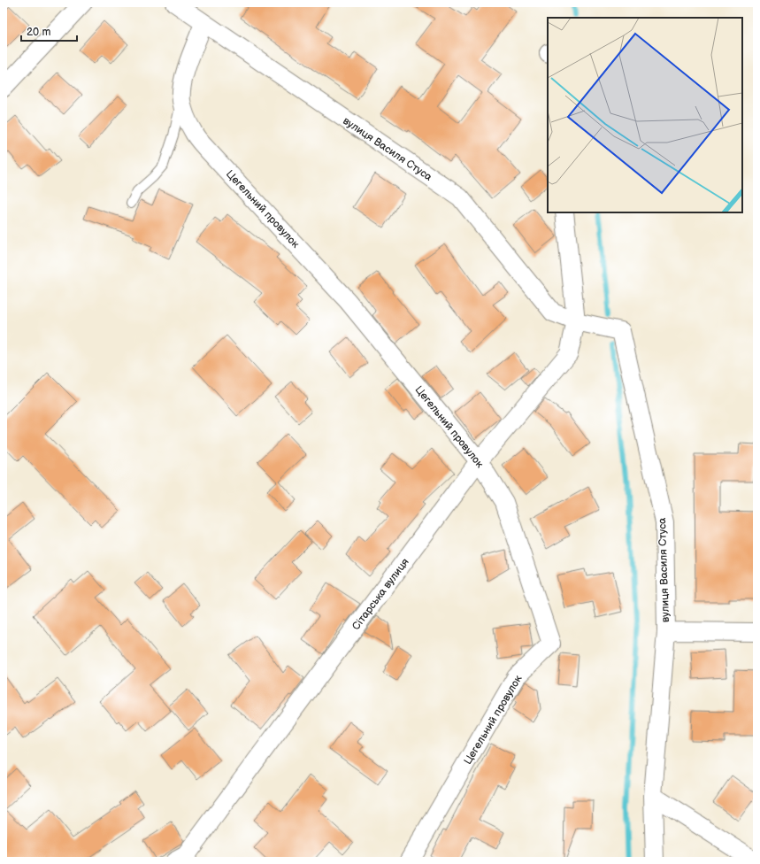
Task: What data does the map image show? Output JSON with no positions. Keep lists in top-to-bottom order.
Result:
{
  "streets": {
    "street": ["вулиця Василя Стуса", "Цегельний провулок", "Сітарська вулиця"]
  },
  "crossings": [
    ["вулиця Василя Стуса", "Цегельний провулок"],
    ["вулиця Василя Стуса", "Сітарська вулиця"],
    ["Цегельний провулок", "Сітарська вулиця"]
  ],
  "scale_bar": "20 m"
}
